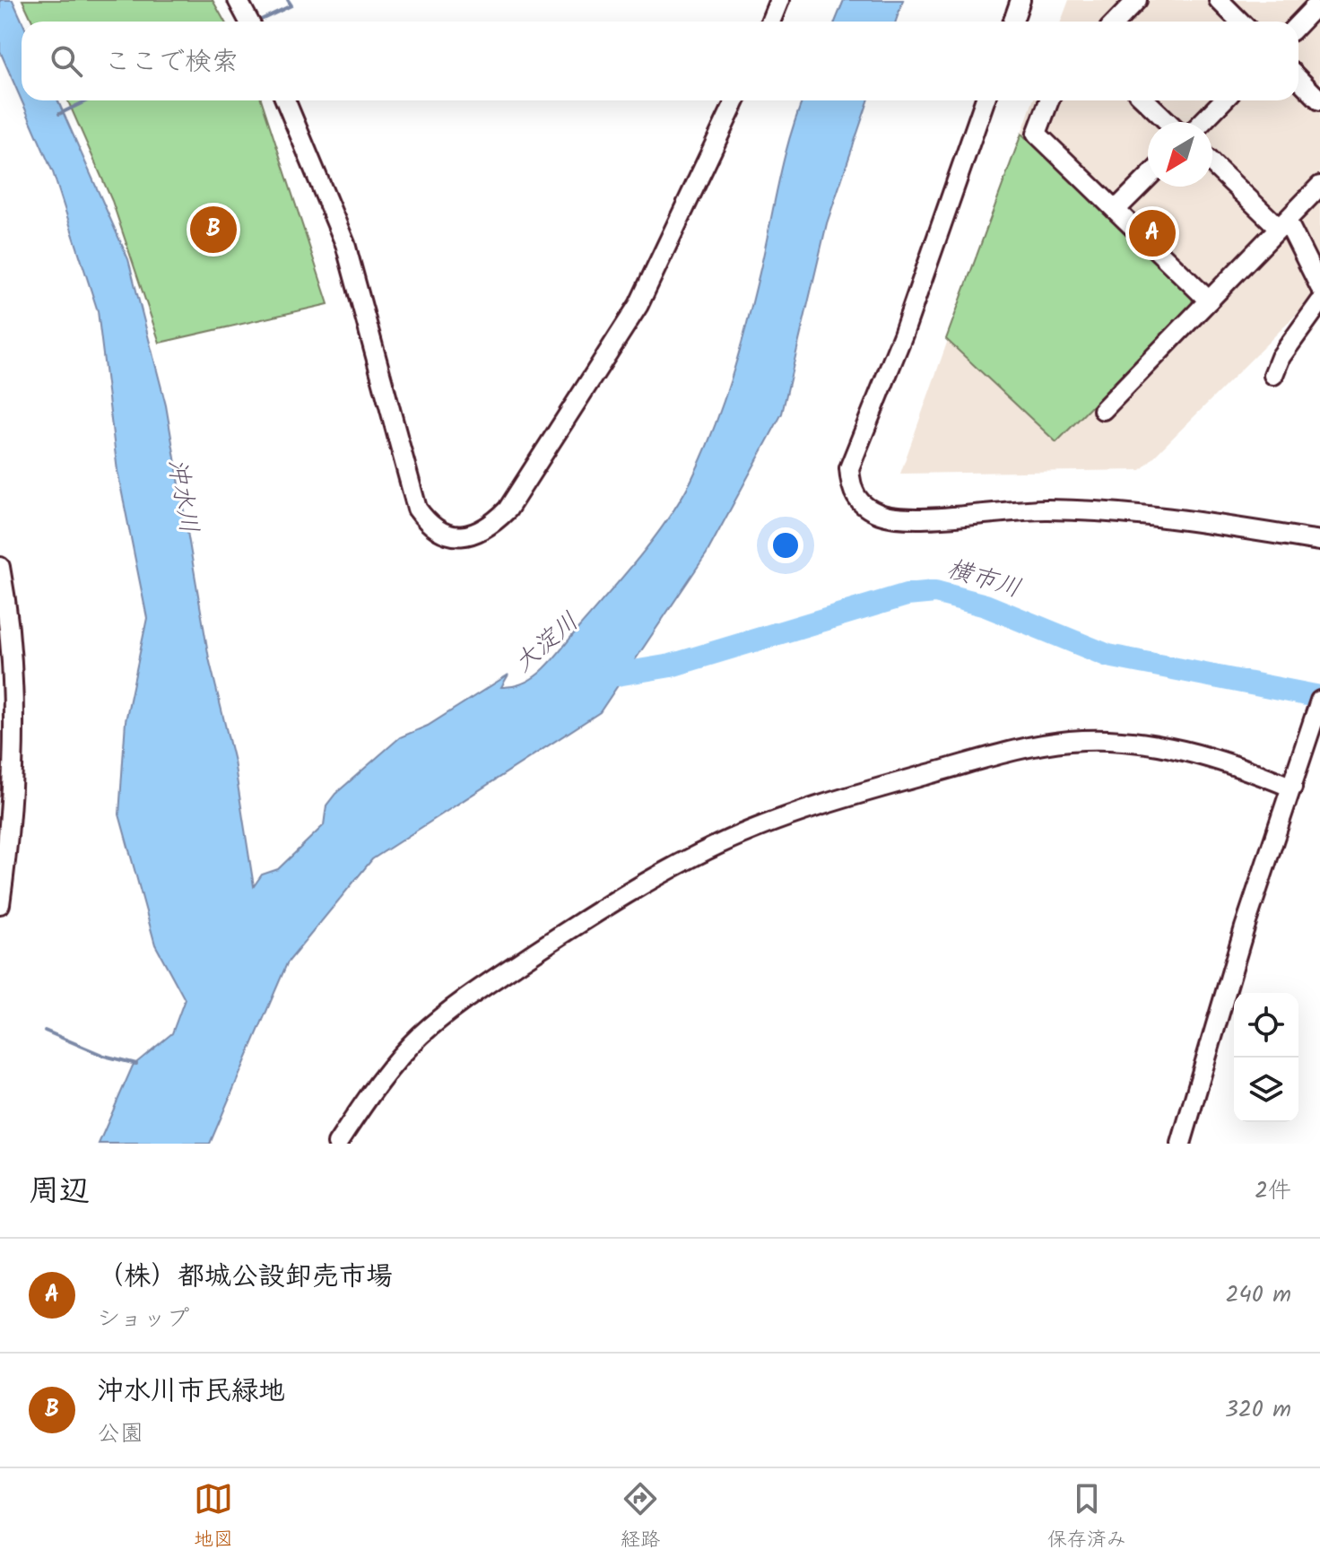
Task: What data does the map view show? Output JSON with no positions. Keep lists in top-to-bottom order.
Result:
{
  "water": ["沖水川", "横市川", "大淀川"],
  "north": "bottom left",
  "page": {
    "search": "ここで検索",
    "pins": ["B", "A"],
    "heading": ["周辺", "2件"],
    "list": [
      {
        "mark": "A",
        "name": "（株）都城公設卸売市場",
        "note": "ショップ",
        "value": "240 m"
      },
      {
        "mark": "B",
        "name": "沖水川市民緑地",
        "note": "公園",
        "value": "320 m"
      }
    ],
    "nav": ["地図", "経路", "保存済み"]
  }
}
